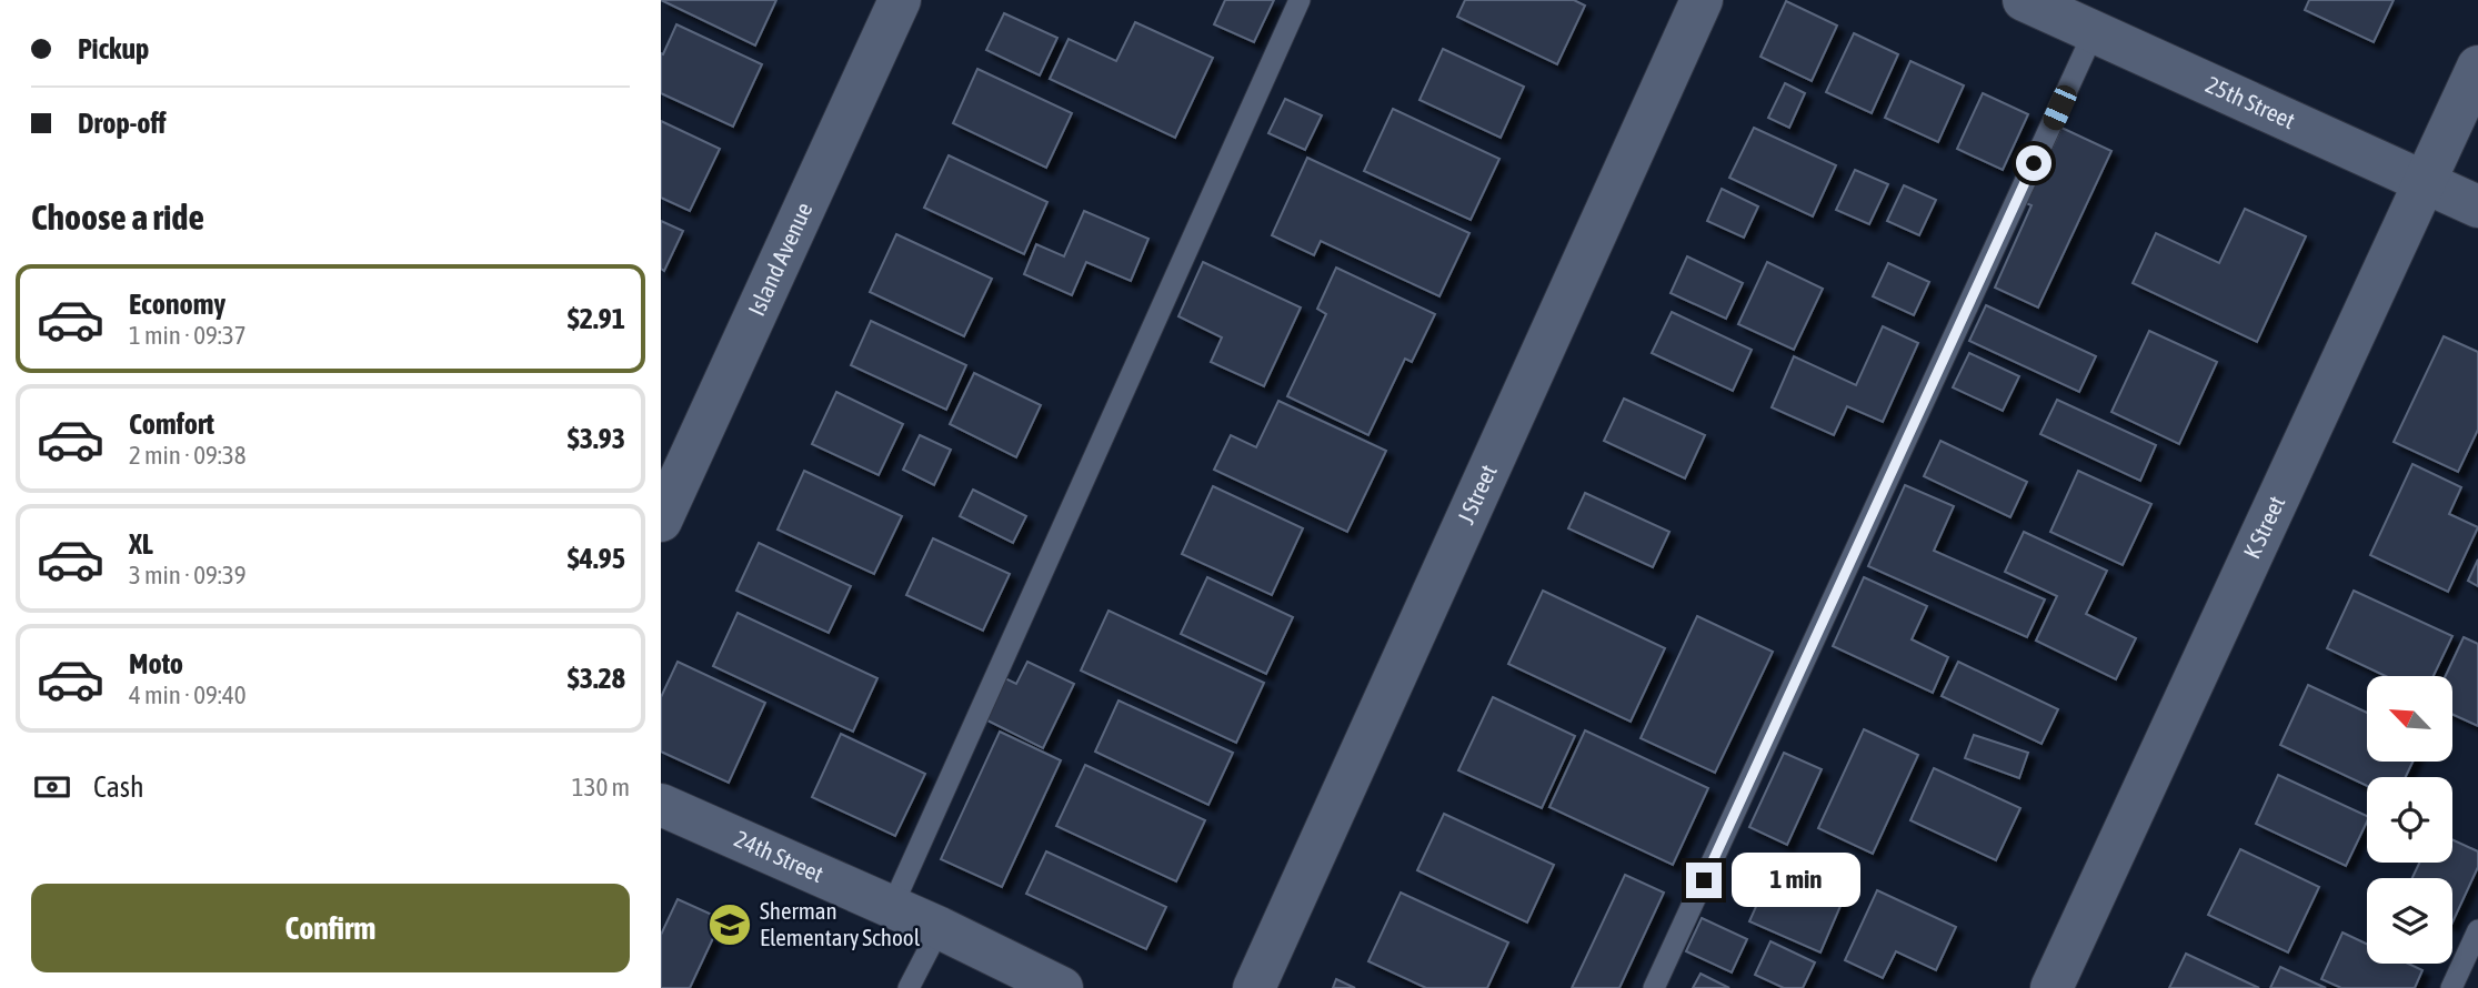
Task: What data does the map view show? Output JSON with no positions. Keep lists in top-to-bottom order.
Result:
{
  "streets": {
    "street": [
      "25th Street",
      "Island Avenue",
      "J Street",
      "K Street",
      "24th Street"
    ]
  },
  "crossings": [
    ["25th Street", "K Street"]
  ],
  "places": {
    "school or university": ["Sherman Elementary School"]
  },
  "north": "top left",
  "page": {
    "banner": ["Pickup", "Drop-off"],
    "heading": "Choose a ride",
    "list": [
      {
        "name": "Economy",
        "note": "1 min · 09:37",
        "value": "$2.91"
      },
      {
        "name": "Comfort",
        "note": "2 min · 09:38",
        "value": "$3.93"
      },
      {
        "name": "XL",
        "note": "3 min · 09:39",
        "value": "$4.95"
      },
      {
        "name": "Moto",
        "note": "4 min · 09:40",
        "value": "$3.28"
      }
    ],
    "pay": ["Cash", "130 m"],
    "bubble": "1 min",
    "buttons": "Confirm"
  }
}
